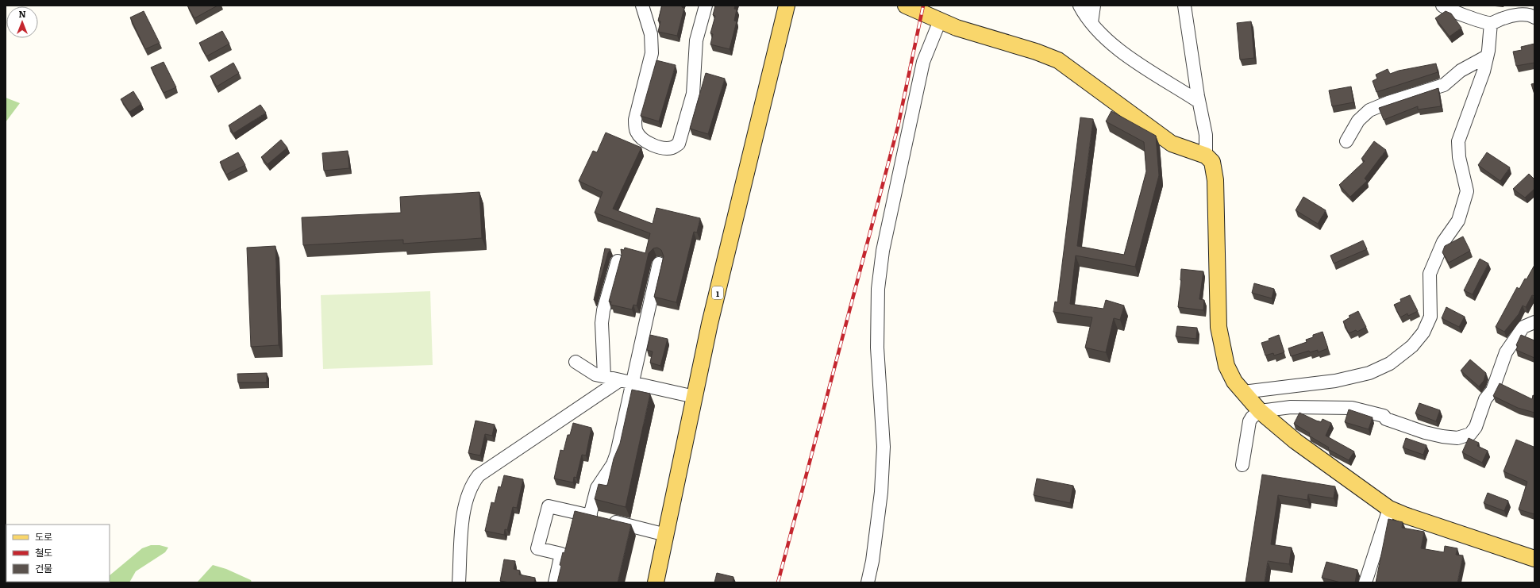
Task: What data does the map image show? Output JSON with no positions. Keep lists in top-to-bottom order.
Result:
{
  "streets": {
    "main road": ["1"]
  },
  "legend": ["도로", "철도", "건물"],
  "north": "top"
}
